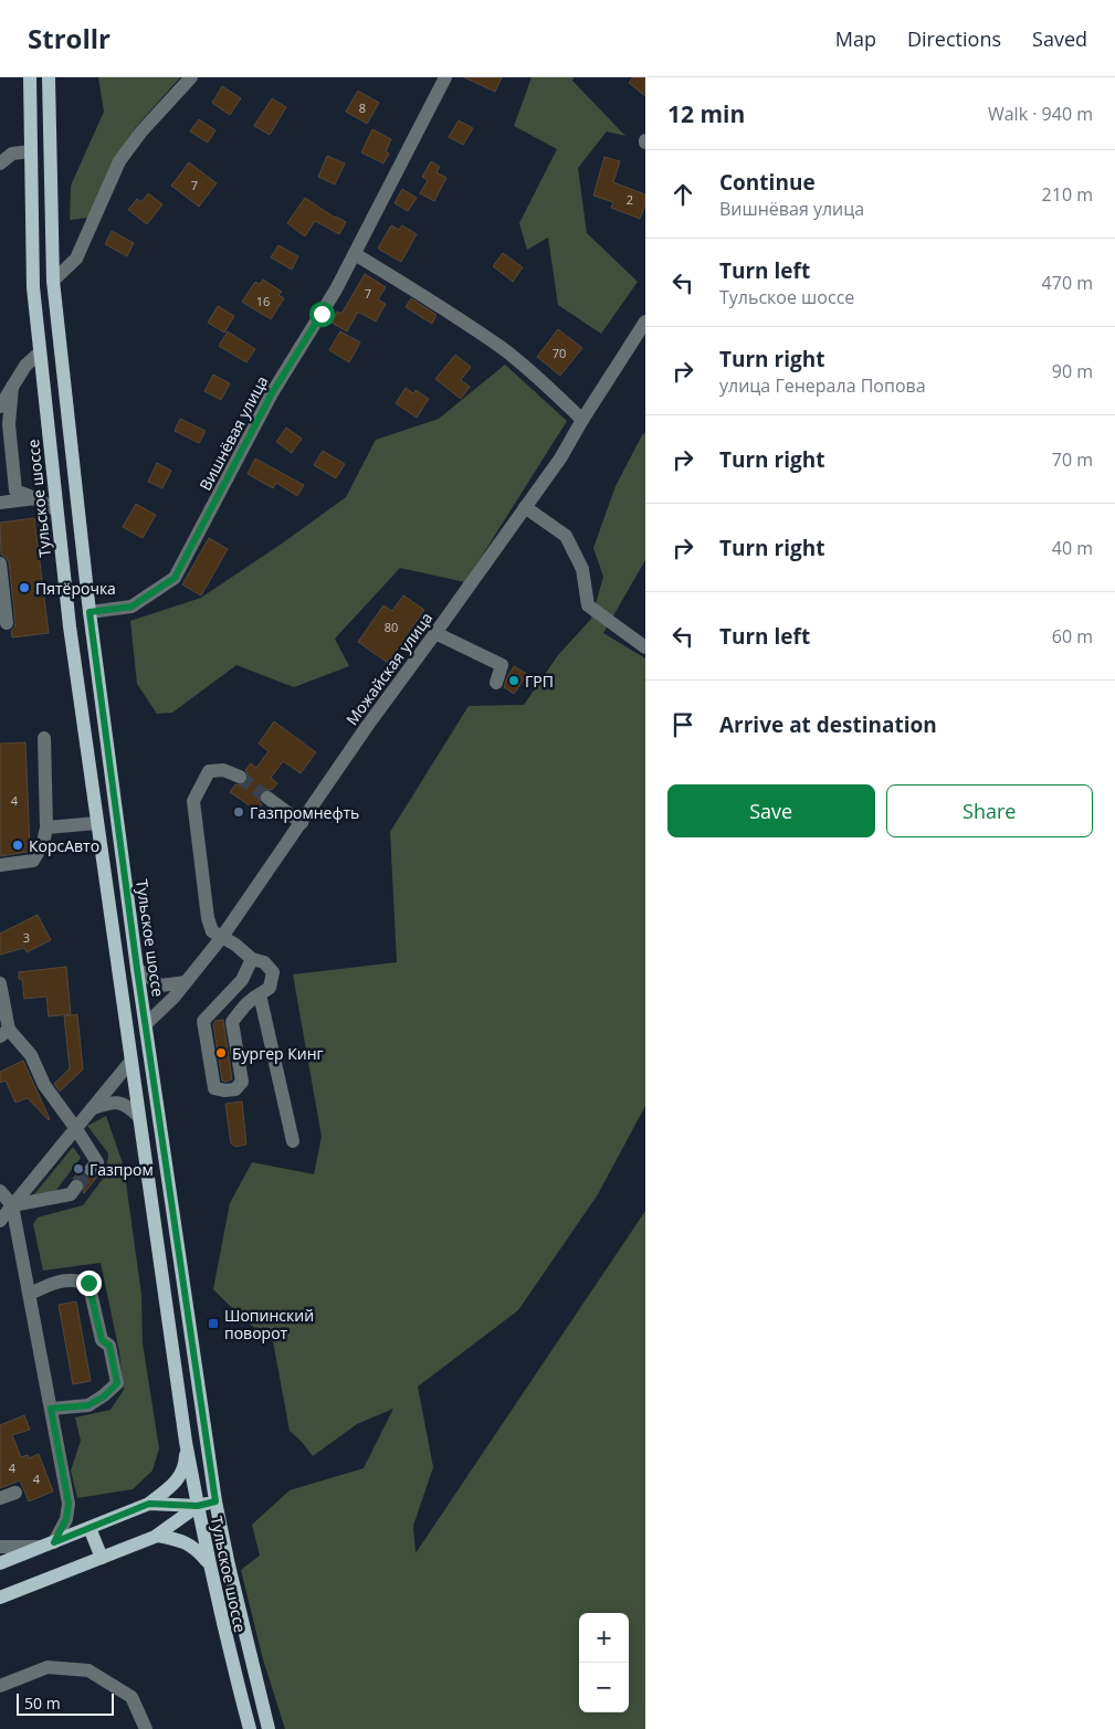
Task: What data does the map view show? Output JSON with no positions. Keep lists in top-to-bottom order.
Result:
{
  "streets": {
    "main road": ["Тульское шоссе"],
    "street": ["Вишнёвая улица", "Можайская улица"]
  },
  "crossings": [
    ["Вишнёвая улица", "Тульское шоссе"],
    ["Тульское шоссе", "Можайская улица"]
  ],
  "places": {
    "other": [
      "Пятёрочка",
      "ГРП",
      "Газпромнефть",
      "КорсАвто",
      "Бургер Кинг",
      "Газпром"
    ],
    "transit": ["Шопинский поворот"]
  },
  "house_numbers": [
    "8",
    "7",
    "2",
    "7",
    "16",
    "70",
    "80",
    "4",
    "3",
    "4",
    "4"
  ],
  "scale_bar": "50 m",
  "page": {
    "header": "Strollr",
    "nav": ["Map", "Directions", "Saved"],
    "heading": ["12 min", "Walk · 940 m"],
    "list": [
      ["Continue", "Вишнёвая улица", "210 m"],
      ["Turn left", "Тульское шоссе", "470 m"],
      ["Turn right", "улица Генерала Попова", "90 m"],
      ["Turn right", "70 m"],
      ["Turn right", "40 m"],
      ["Turn left", "60 m"],
      "Arrive at destination"
    ],
    "buttons": ["Save", "Share"],
    "map_buttons": ["+", "−"],
    "scale": "50 m"
  }
}
